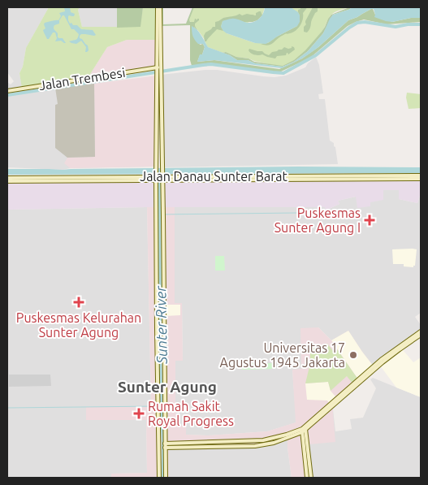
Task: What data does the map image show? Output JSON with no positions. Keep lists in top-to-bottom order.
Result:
{
  "streets": {
    "main road": ["Jalan Trembesi", "Jalan Danau Sunter Barat"]
  },
  "districts": ["Sunter Agung"],
  "water": ["Sunter River"],
  "places": {
    "health": ["Puskesmas Sunter Agung I", "Puskesmas Kelurahan Sunter Agung", "Rumah Sakit Royal Progress"],
    "other": ["Universitas 17 Agustus 1945 Jakarta"]
  }
}
